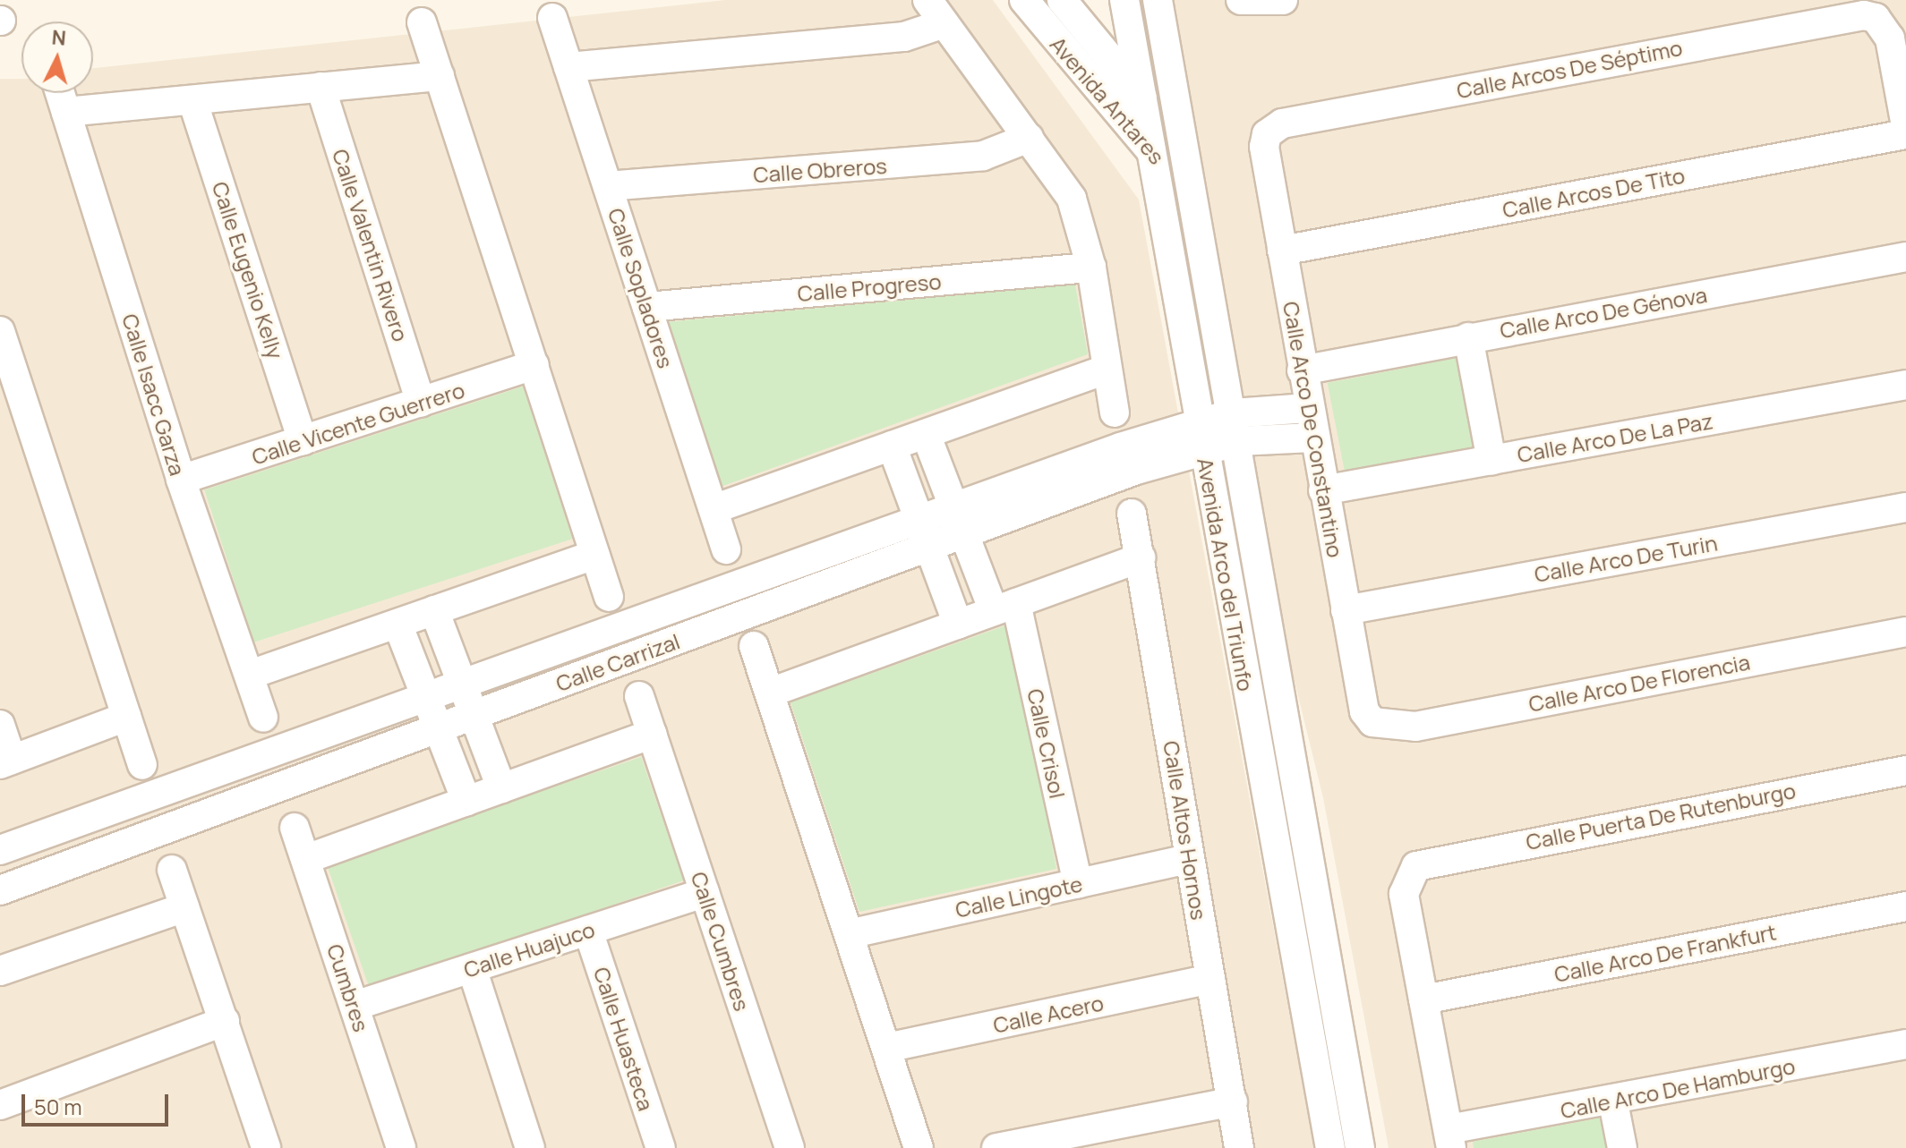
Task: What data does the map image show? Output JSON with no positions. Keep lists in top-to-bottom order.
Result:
{
  "streets": {
    "street": [
      "Calle Arcos De Séptimo",
      "Avenida Antares",
      "Calle Obreros",
      "Calle Arcos De Tito",
      "Calle Valentin Rivero",
      "Calle Eugenio Kelly",
      "Calle Progreso",
      "Calle Sopladores",
      "Calle Arco De Génova",
      "Calle Isacc Garza",
      "Calle Vicente Guerrero",
      "Calle Arco De Constantino",
      "Calle Arco De La Paz",
      "Calle Arco De Turin",
      "Avenida Arco del Triunfo",
      "Calle Carrizal",
      "Calle Arco De Florencia",
      "Calle Crisol",
      "Calle Puerta De Rutenburgo",
      "Calle Altos Hornos",
      "Calle Lingote",
      "Calle Cumbres",
      "Calle Huajuco",
      "Calle Arco De Frankfurt",
      "Cumbres",
      "Calle Acero",
      "Calle Huasteca",
      "Calle Arco De Hamburgo"
    ]
  },
  "crossings": [
    ["Calle Arcos De Séptimo", "Calle Arco De Constantino"],
    ["Avenida Antares", "Avenida Arco del Triunfo"],
    ["Calle Obreros", "Calle Sopladores"],
    ["Calle Arcos De Tito", "Calle Arco De Constantino"],
    ["Calle Valentin Rivero", "Calle Vicente Guerrero"],
    ["Calle Eugenio Kelly", "Calle Vicente Guerrero"],
    ["Calle Progreso", "Calle Sopladores"],
    ["Calle Arco De Génova", "Calle Arco De Constantino"],
    ["Calle Isacc Garza", "Calle Vicente Guerrero"],
    ["Calle Arco De Constantino", "Calle Arco De La Paz"],
    ["Calle Arco De Constantino", "Calle Arco De Turin"],
    ["Calle Arco De Constantino", "Calle Carrizal"],
    ["Calle Arco De Constantino", "Calle Arco De Florencia"],
    ["Avenida Arco del Triunfo", "Calle Carrizal"],
    ["Calle Carrizal", "Calle Crisol"],
    ["Calle Crisol", "Calle Lingote"],
    ["Calle Puerta De Rutenburgo", "Calle Arco De Frankfurt"],
    ["Calle Altos Hornos", "Calle Lingote"],
    ["Calle Altos Hornos", "Calle Acero"],
    ["Calle Cumbres", "Calle Huajuco"],
    ["Calle Huajuco", "Cumbres"],
    ["Calle Huajuco", "Calle Huasteca"]
  ],
  "scale_bar": "50 m",
  "north": "top"
}
